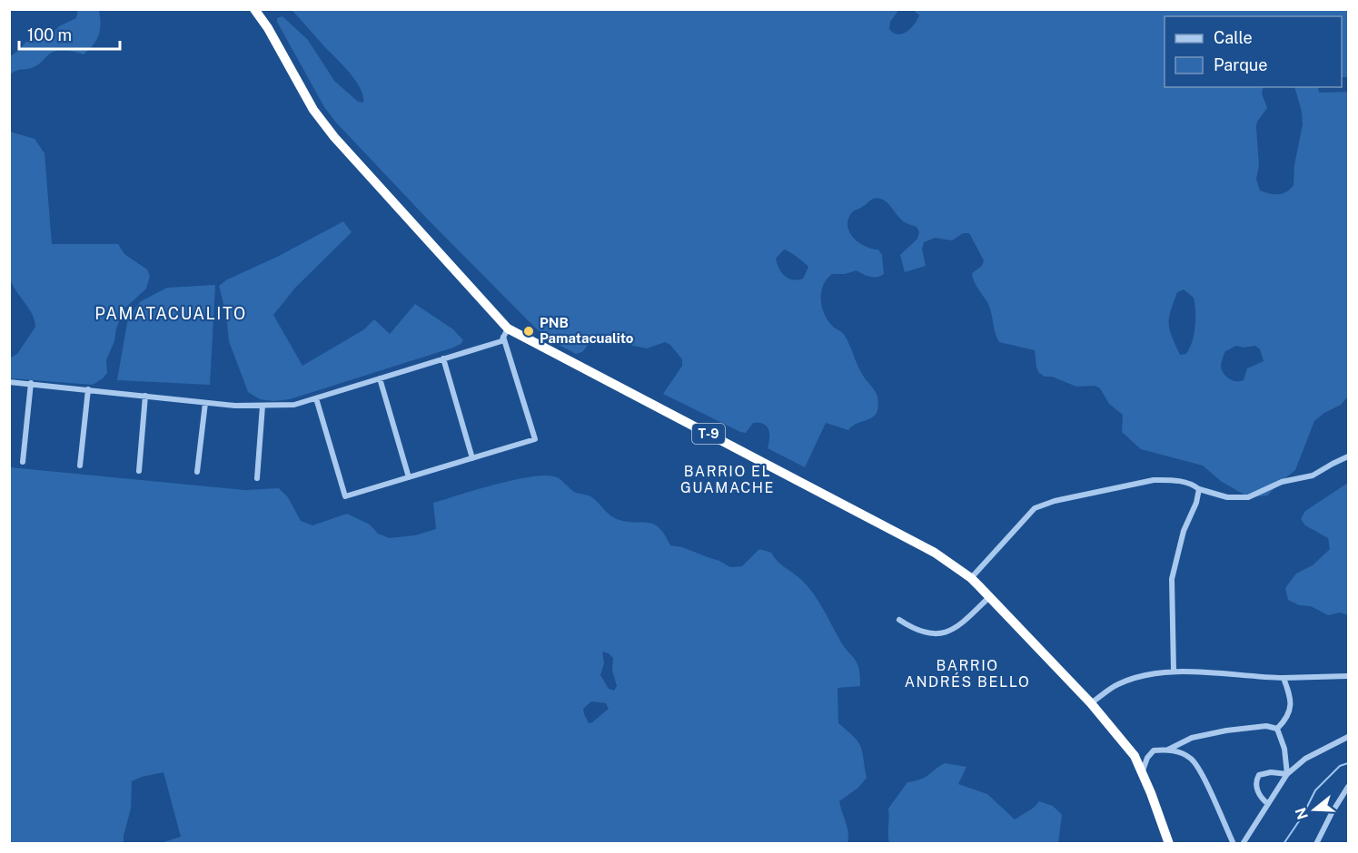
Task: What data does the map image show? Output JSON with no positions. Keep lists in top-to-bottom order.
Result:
{
  "streets": {
    "highway": ["T-9"]
  },
  "districts": ["PAMATACUALITO", "BARRIO EL GUAMACHE", "BARRIO ANDRÉS BELLO"],
  "places": ["PNB Pamatacualito"],
  "legend": ["Calle", "Parque"],
  "scale_bar": "100 m",
  "north": "left"
}
